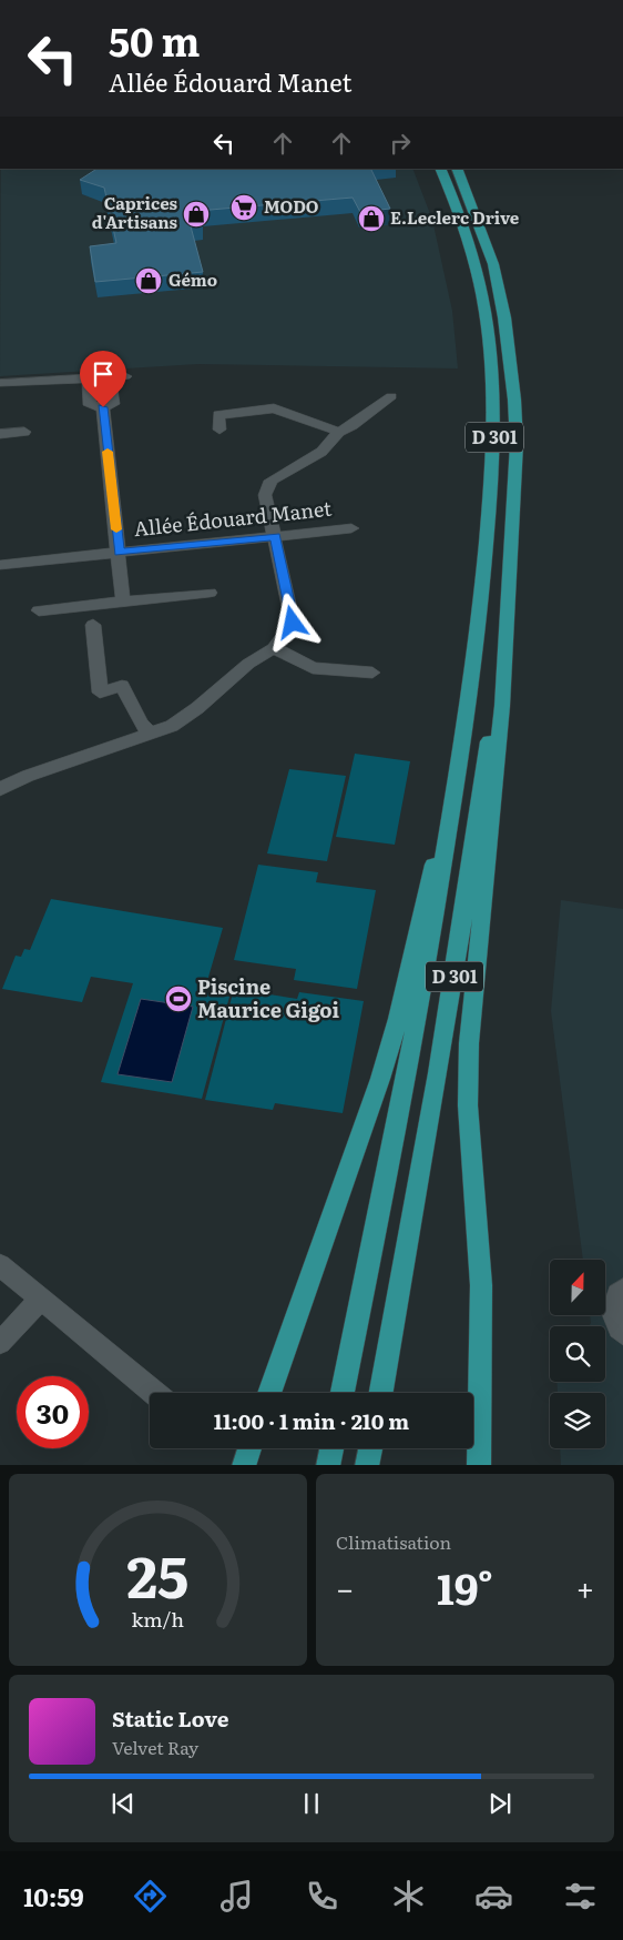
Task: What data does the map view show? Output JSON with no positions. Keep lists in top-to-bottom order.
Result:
{
  "streets": {
    "highway": ["D 301"],
    "street": ["Allée Édouard Manet"]
  },
  "places": {
    "supermarket": ["MODO"],
    "shop": ["Caprices d'Artisans", "E.Leclerc Drive", "Gémo"],
    "sports": ["Piscine Maurice Gigoi"]
  },
  "north": "top",
  "page": {
    "turn": ["50 m", "Allée Édouard Manet"],
    "limit": "30",
    "trip": "11:00 · 1 min · 210 m",
    "tile": "Climatisation",
    "heat": ["−", "19°", "+"],
    "song": ["Static Love", "Velvet Ray"],
    "tabs": "10:59",
    "gauge": ["25", "km/h"]
  }
}
